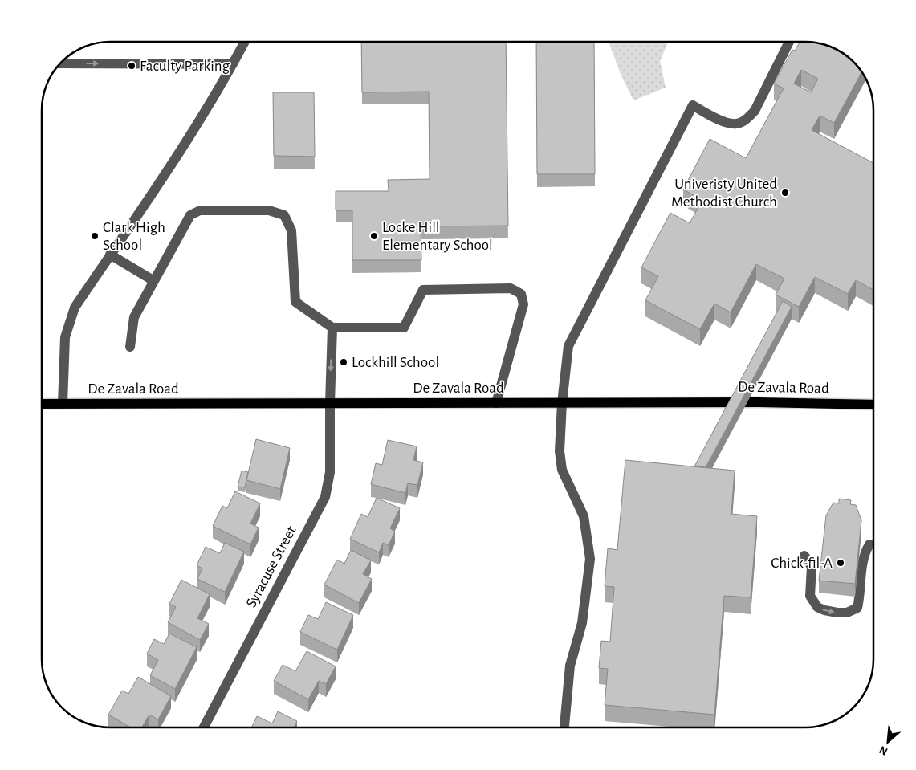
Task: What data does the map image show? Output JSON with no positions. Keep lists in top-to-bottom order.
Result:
{
  "streets": {
    "main road": ["De Zavala Road"],
    "street": ["Syracuse Street"]
  },
  "crossings": [
    ["De Zavala Road", "Syracuse Street"]
  ],
  "places": [
    "Faculty Parking",
    "Univeristy United Methodist Church",
    "Clark High School",
    "Locke Hill Elementary School",
    "Lockhill School",
    "Chick-fil-A"
  ],
  "north": "bottom left"
}
